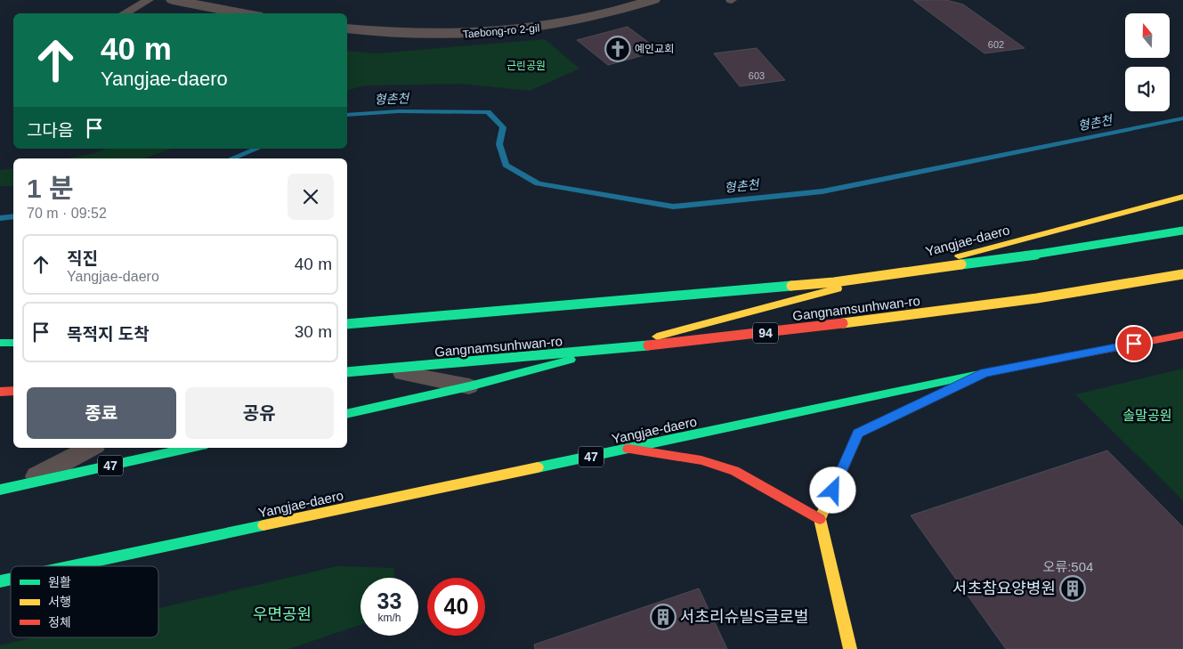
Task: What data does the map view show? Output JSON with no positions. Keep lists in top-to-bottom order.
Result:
{
  "streets": {
    "main road": [
      "Yangjae-daero",
      "Gangnamsunhwan-ro",
      "94",
      "47"
    ],
    "street": ["Taebong-ro 2-gil"]
  },
  "water": ["형촌천"],
  "parks": ["근린공원", "솔말공원", "우면공원"],
  "places": {
    "church": ["예인교회"],
    "building": ["서초참요양병원", "서초리슈빌S글로벌"]
  },
  "house_numbers": ["602", "603", "오류:504"],
  "legend": ["원활", "서행", "정체"],
  "north": "top",
  "page": {
    "turn": ["40 m", "Yangjae-daero"],
    "then": "그다음",
    "heading": ["1 분", "70 m · 09:52"],
    "list": [
      {
        "name": "직진",
        "note": "Yangjae-daero",
        "value": "40 m"
      },
      {
        "name": "목적지 도착",
        "value": "30 m"
      }
    ],
    "buttons": ["종료", "공유"],
    "speed": "33 km/h",
    "limit": "40"
  }
}
